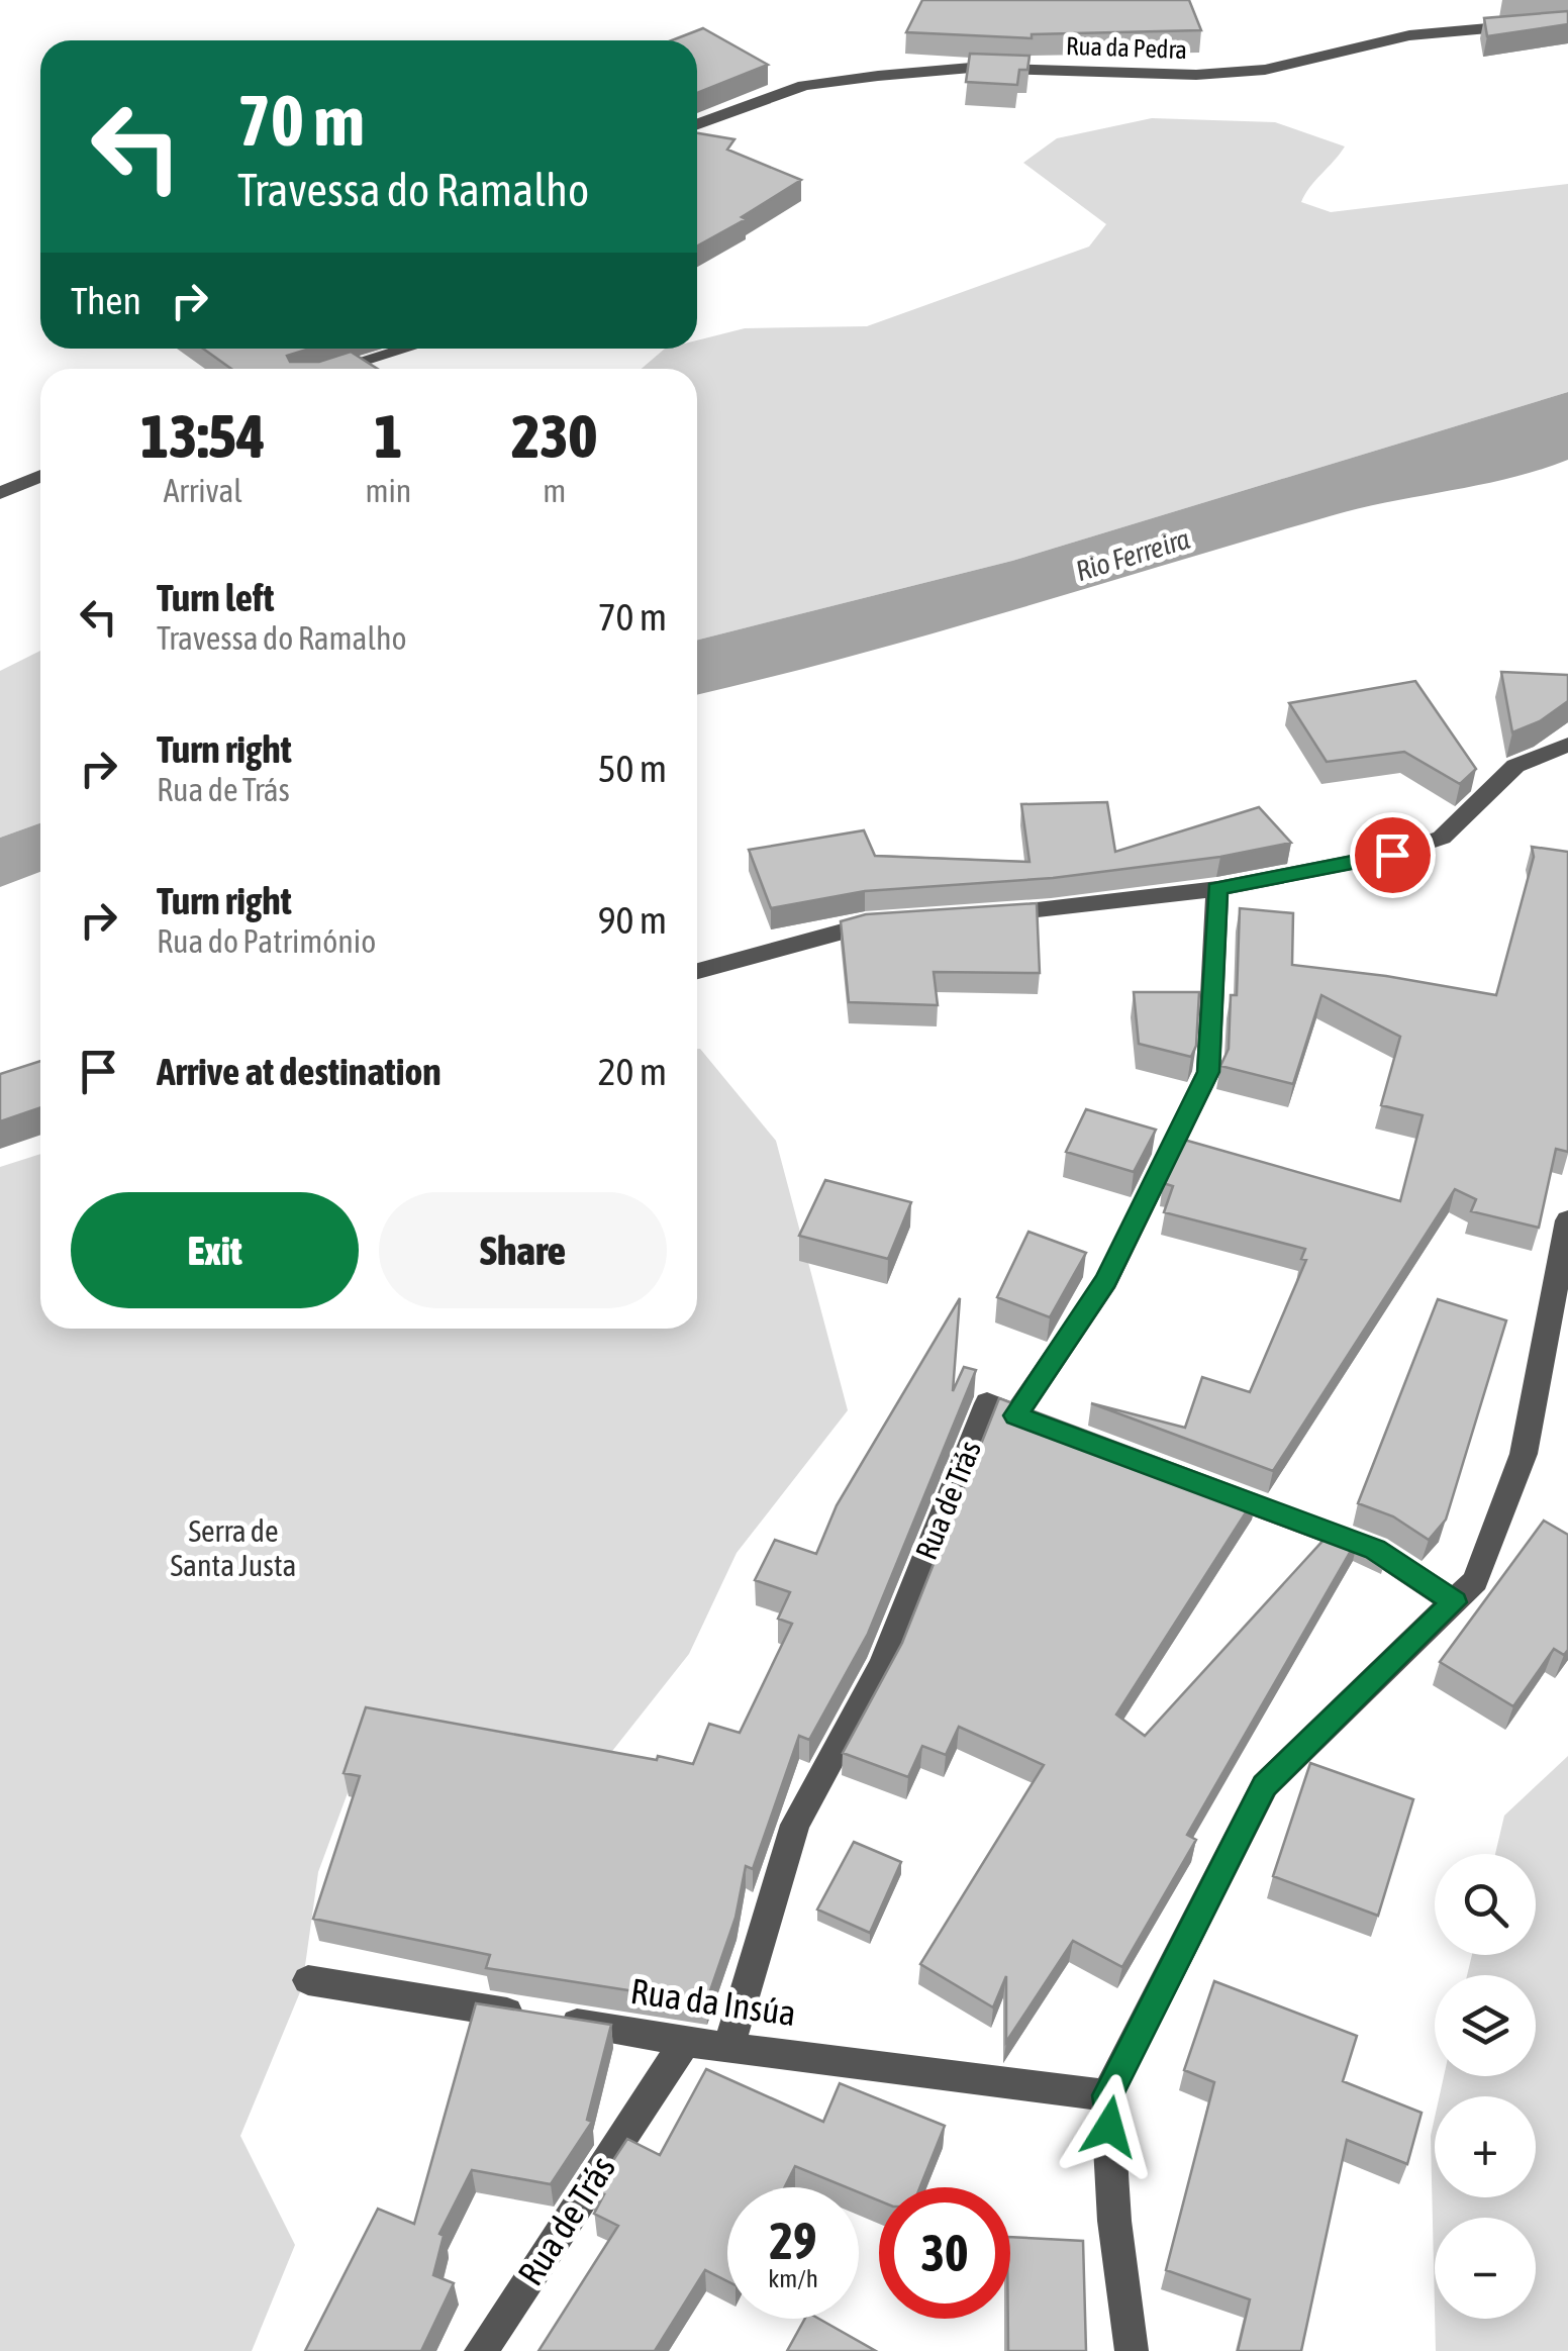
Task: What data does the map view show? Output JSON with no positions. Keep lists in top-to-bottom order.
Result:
{
  "streets": {
    "street": ["Rua da Pedra", "Rua de Trás", "Rua da Insúa"]
  },
  "crossings": [
    ["Rua de Trás", "Rua da Insúa"]
  ],
  "water": ["Rio Ferreira"],
  "parks": ["Serra de Santa Justa"],
  "page": {
    "turn": ["70 m", "Travessa do Ramalho"],
    "then": "Then",
    "eta": [
      "13:54",
      "Arrival",
      "1",
      "min",
      "230",
      "m"
    ],
    "list": [
      {
        "name": "Turn left",
        "note": "Travessa do Ramalho",
        "value": "70 m"
      },
      {
        "name": "Turn right",
        "note": "Rua de Trás",
        "value": "50 m"
      },
      {
        "name": "Turn right",
        "note": "Rua do Património",
        "value": "90 m"
      },
      {
        "name": "Arrive at destination",
        "value": "20 m"
      }
    ],
    "buttons": ["Exit", "Share"],
    "map_buttons": ["+", "−"],
    "speed": "29 km/h",
    "limit": "30"
  }
}
